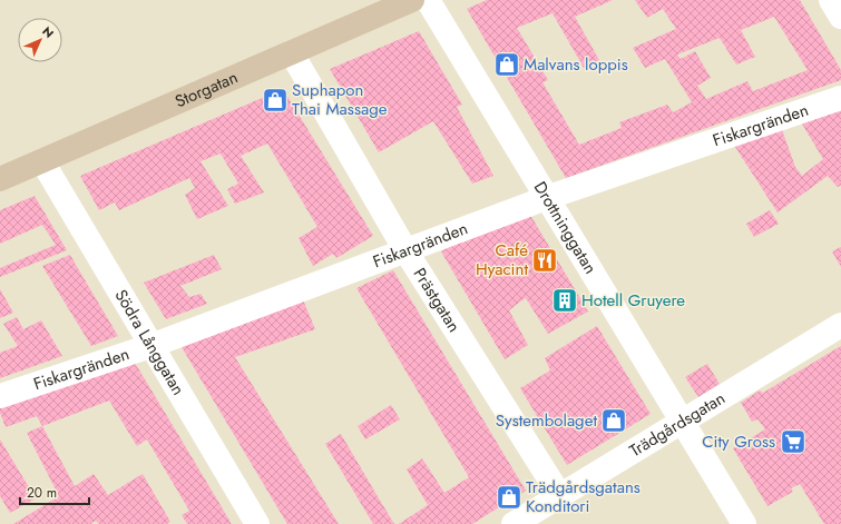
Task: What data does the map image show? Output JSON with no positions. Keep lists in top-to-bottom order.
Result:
{
  "streets": {
    "street": [
      "Storgatan",
      "Fiskargränden",
      "Drottninggatan",
      "Prästgatan",
      "Södra Långgatan",
      "Trädgårdsgatan"
    ]
  },
  "crossings": [
    ["Storgatan", "Prästgatan"],
    ["Storgatan", "Södra Långgatan"],
    ["Fiskargränden", "Drottninggatan"],
    ["Fiskargränden", "Prästgatan"],
    ["Fiskargränden", "Södra Långgatan"],
    ["Drottninggatan", "Trädgårdsgatan"],
    ["Prästgatan", "Trädgårdsgatan"]
  ],
  "places": {
    "shop": [
      "Malvans loppis",
      "Suphapon Thai Massage",
      "Systembolaget",
      "Trädgårdsgatans Konditori"
    ],
    "restaurant": ["Café Hyacint"],
    "building": ["Hotell Gruyere"],
    "supermarket": ["City Gross"]
  },
  "scale_bar": "20 m",
  "north": "top right"
}
